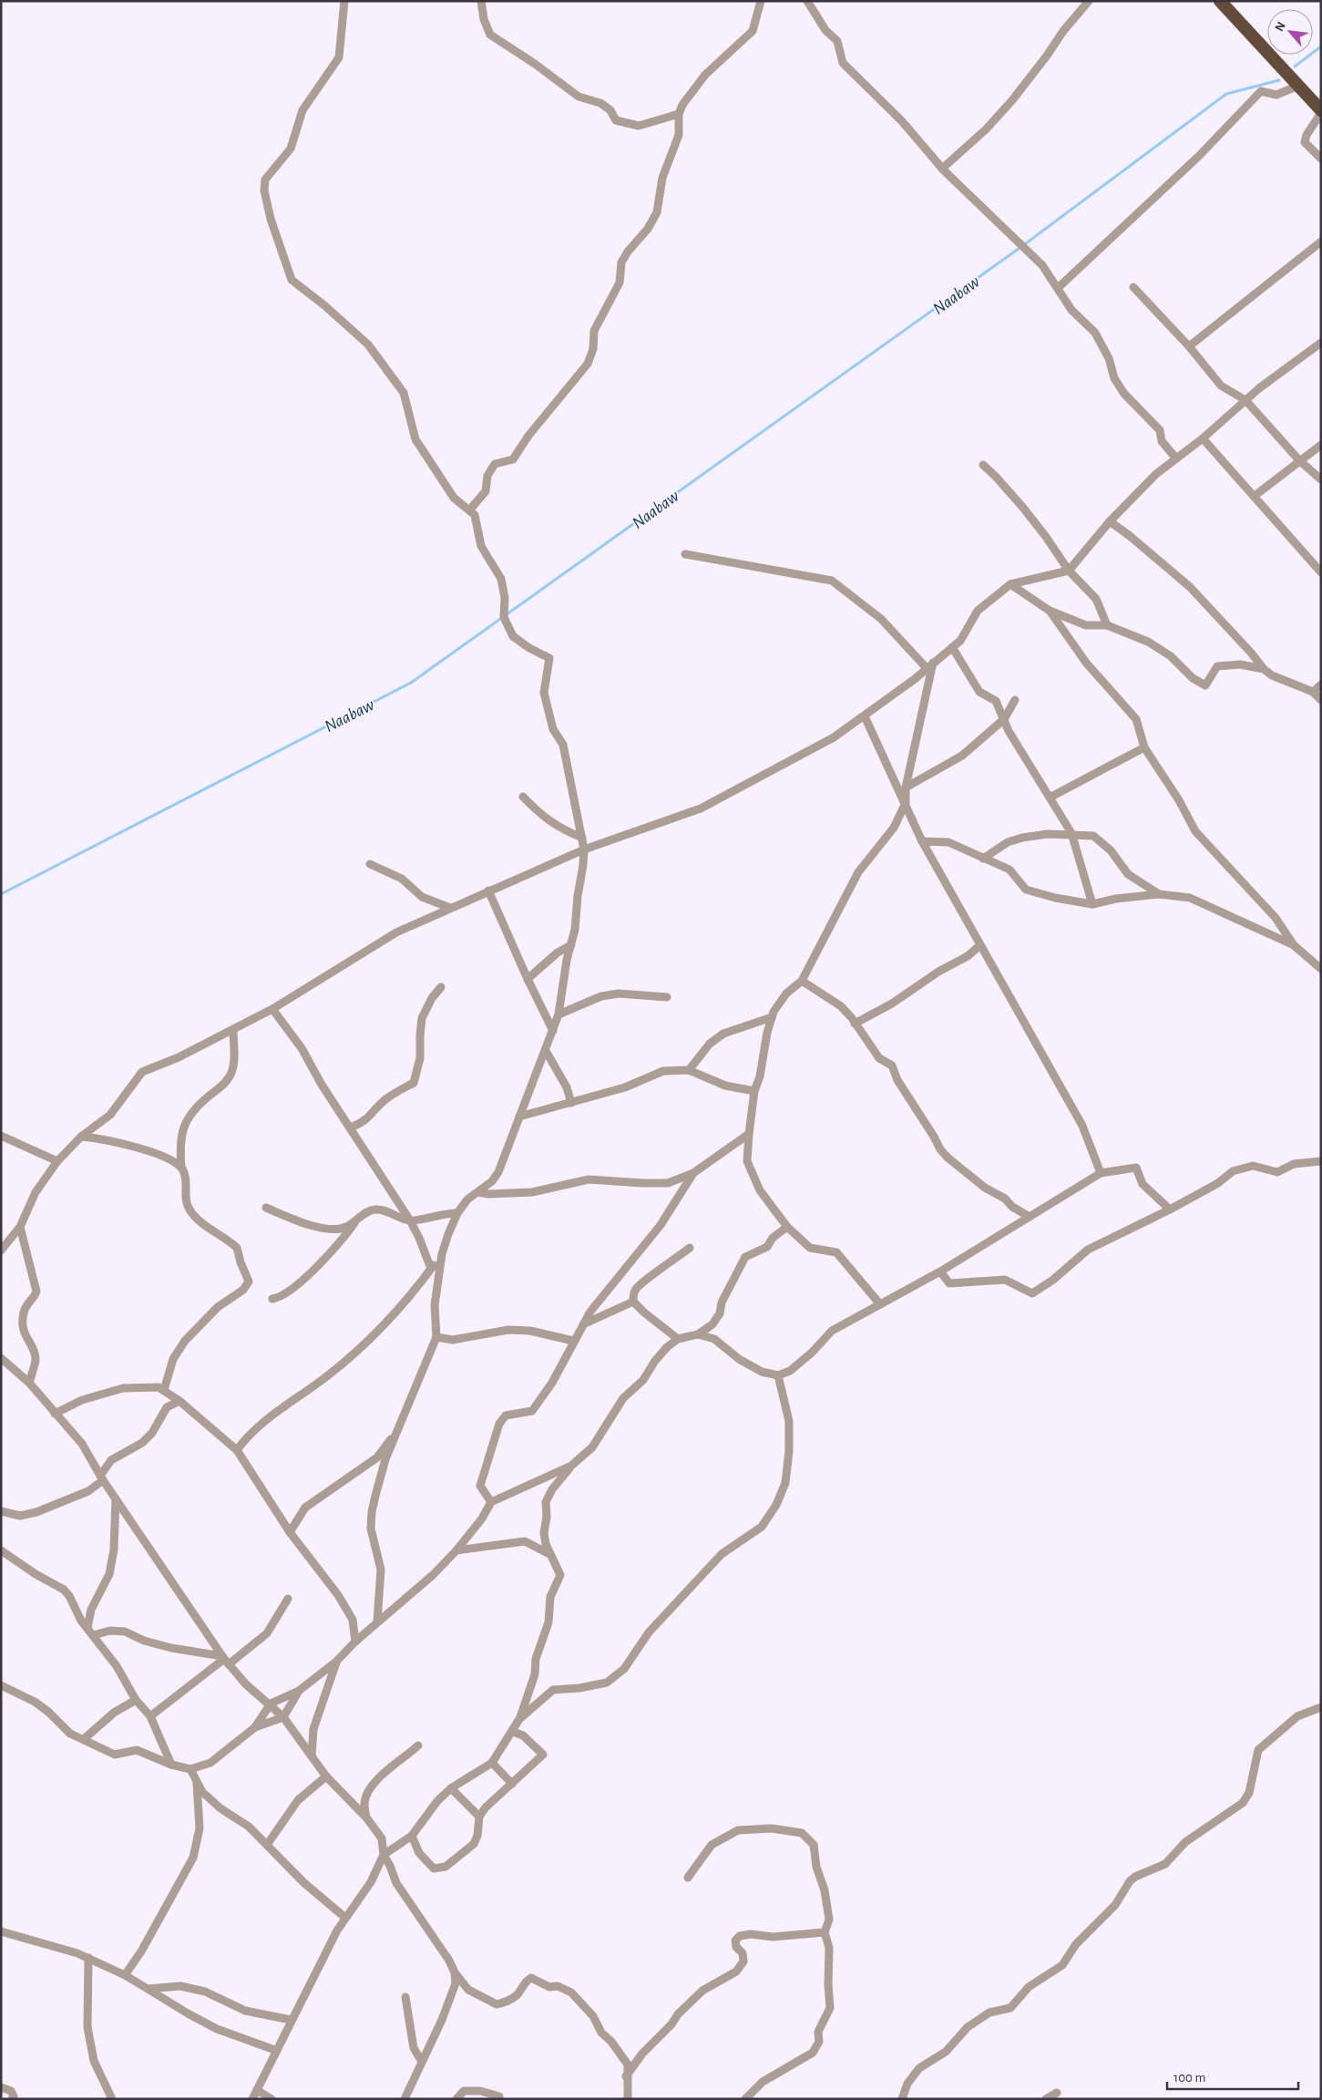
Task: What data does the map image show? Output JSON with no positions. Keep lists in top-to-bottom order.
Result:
{
  "water": ["Naabaw"],
  "scale_bar": "100 m",
  "north": "top left"
}
